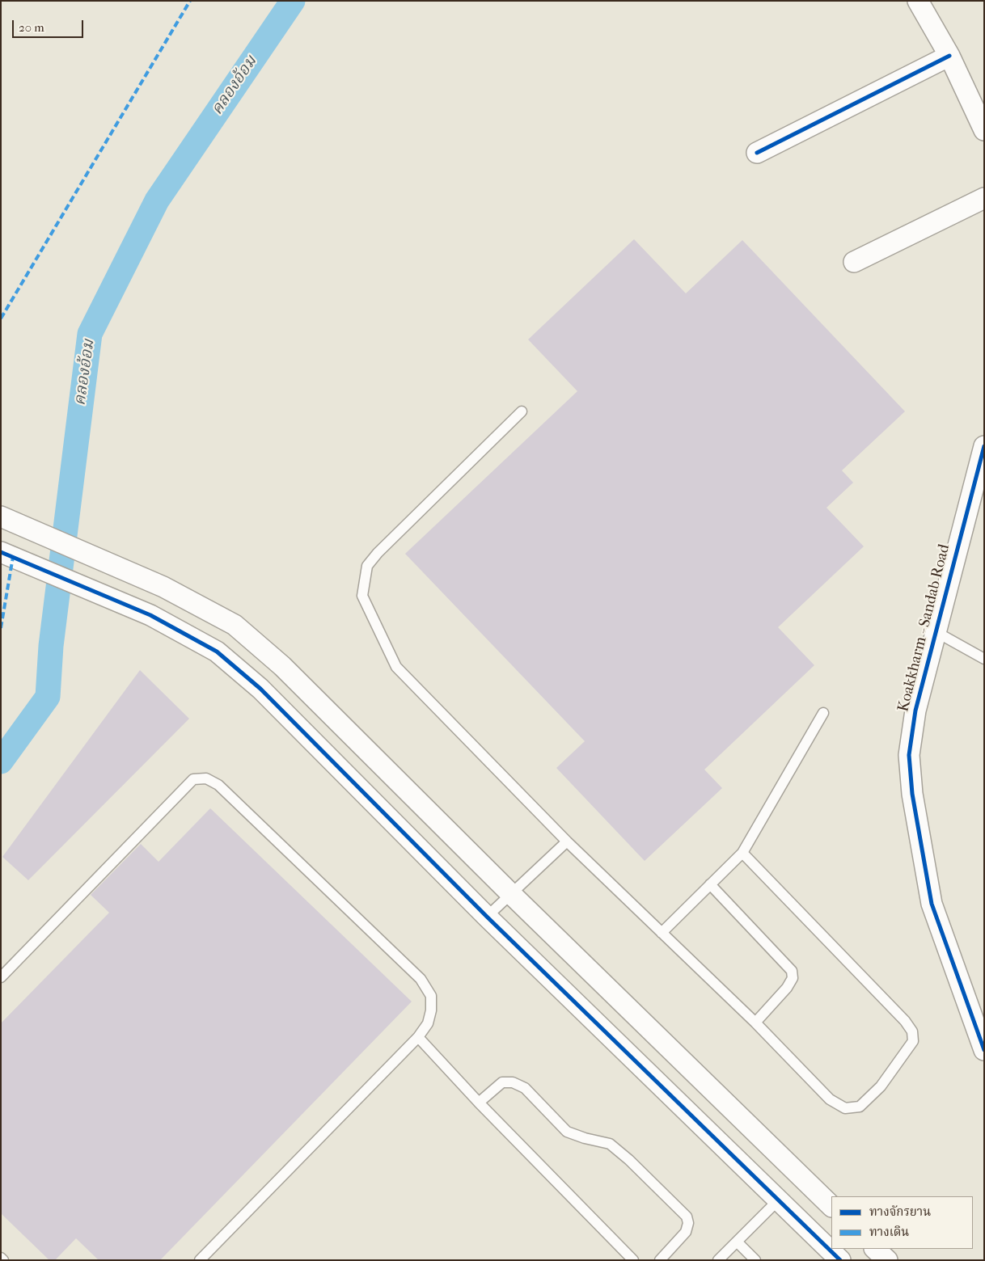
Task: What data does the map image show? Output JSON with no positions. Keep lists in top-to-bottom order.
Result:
{
  "streets": {
    "street": ["Koakkharm - Sandab Road"]
  },
  "water": ["คลองอ้อม"],
  "legend": ["ทางจักรยาน", "ทางเดิน"],
  "scale_bar": "20 m"
}
